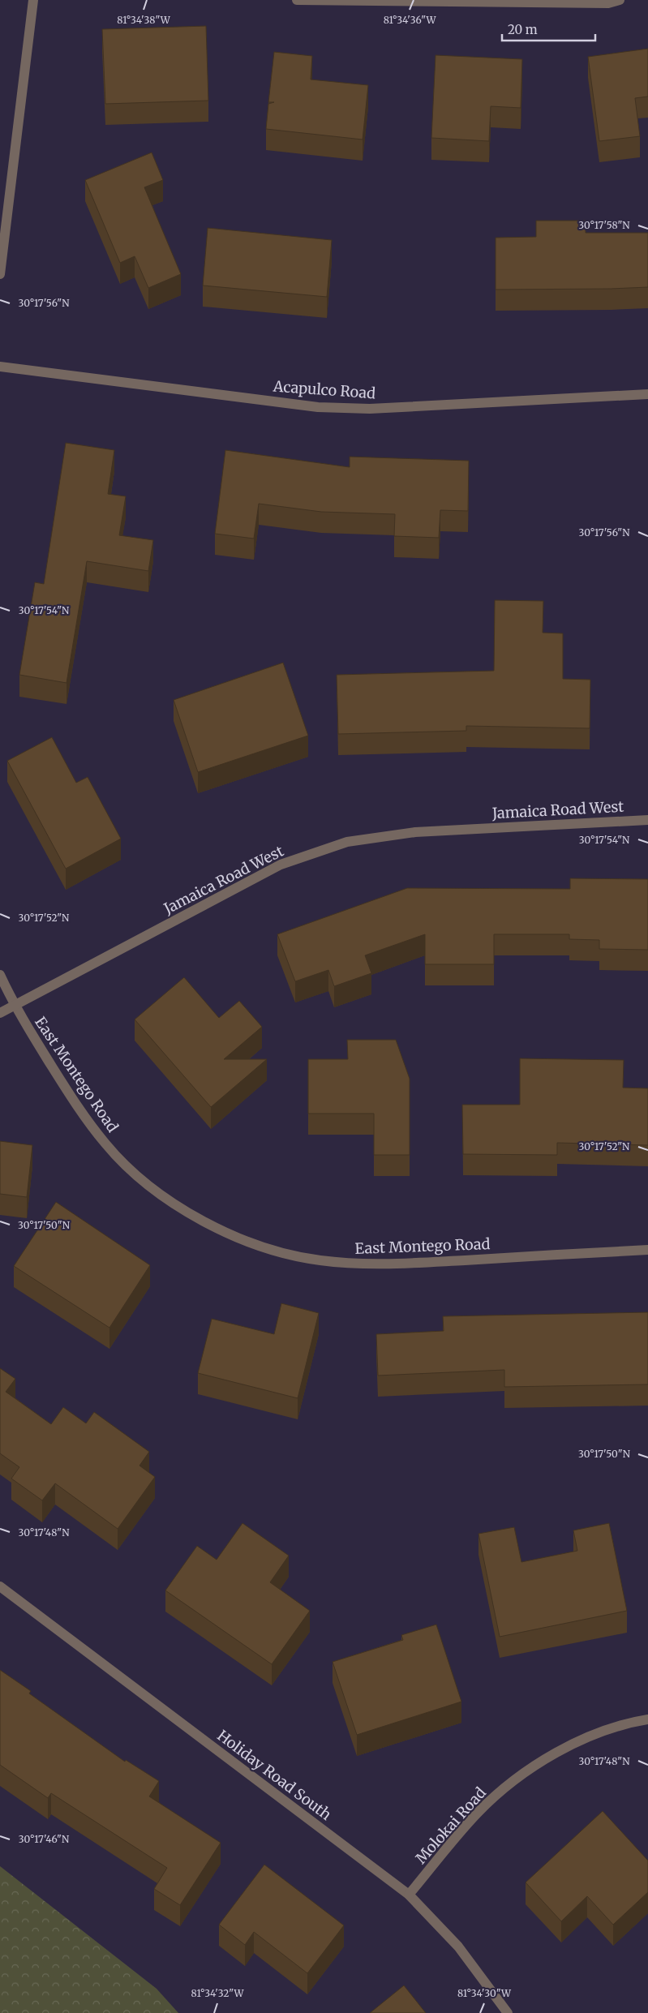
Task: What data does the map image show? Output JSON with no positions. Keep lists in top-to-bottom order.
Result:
{
  "streets": {
    "street": [
      "Acapulco Road",
      "Jamaica Road West",
      "East Montego Road",
      "Holiday Road South",
      "Molokai Road"
    ]
  },
  "crossings": [
    ["Jamaica Road West", "East Montego Road"],
    ["Holiday Road South", "Molokai Road"]
  ],
  "scale_bar": "20 m",
  "coordinates": [
    "81°34'38\"W",
    "81°34'36\"W",
    "30°17'58\"N",
    "30°17'56\"N",
    "30°17'54\"N",
    "30°17'52\"N",
    "30°17'50\"N",
    "30°17'48\"N",
    "30°17'46\"N",
    "81°34'32\"W",
    "81°34'30\"W"
  ]
}
